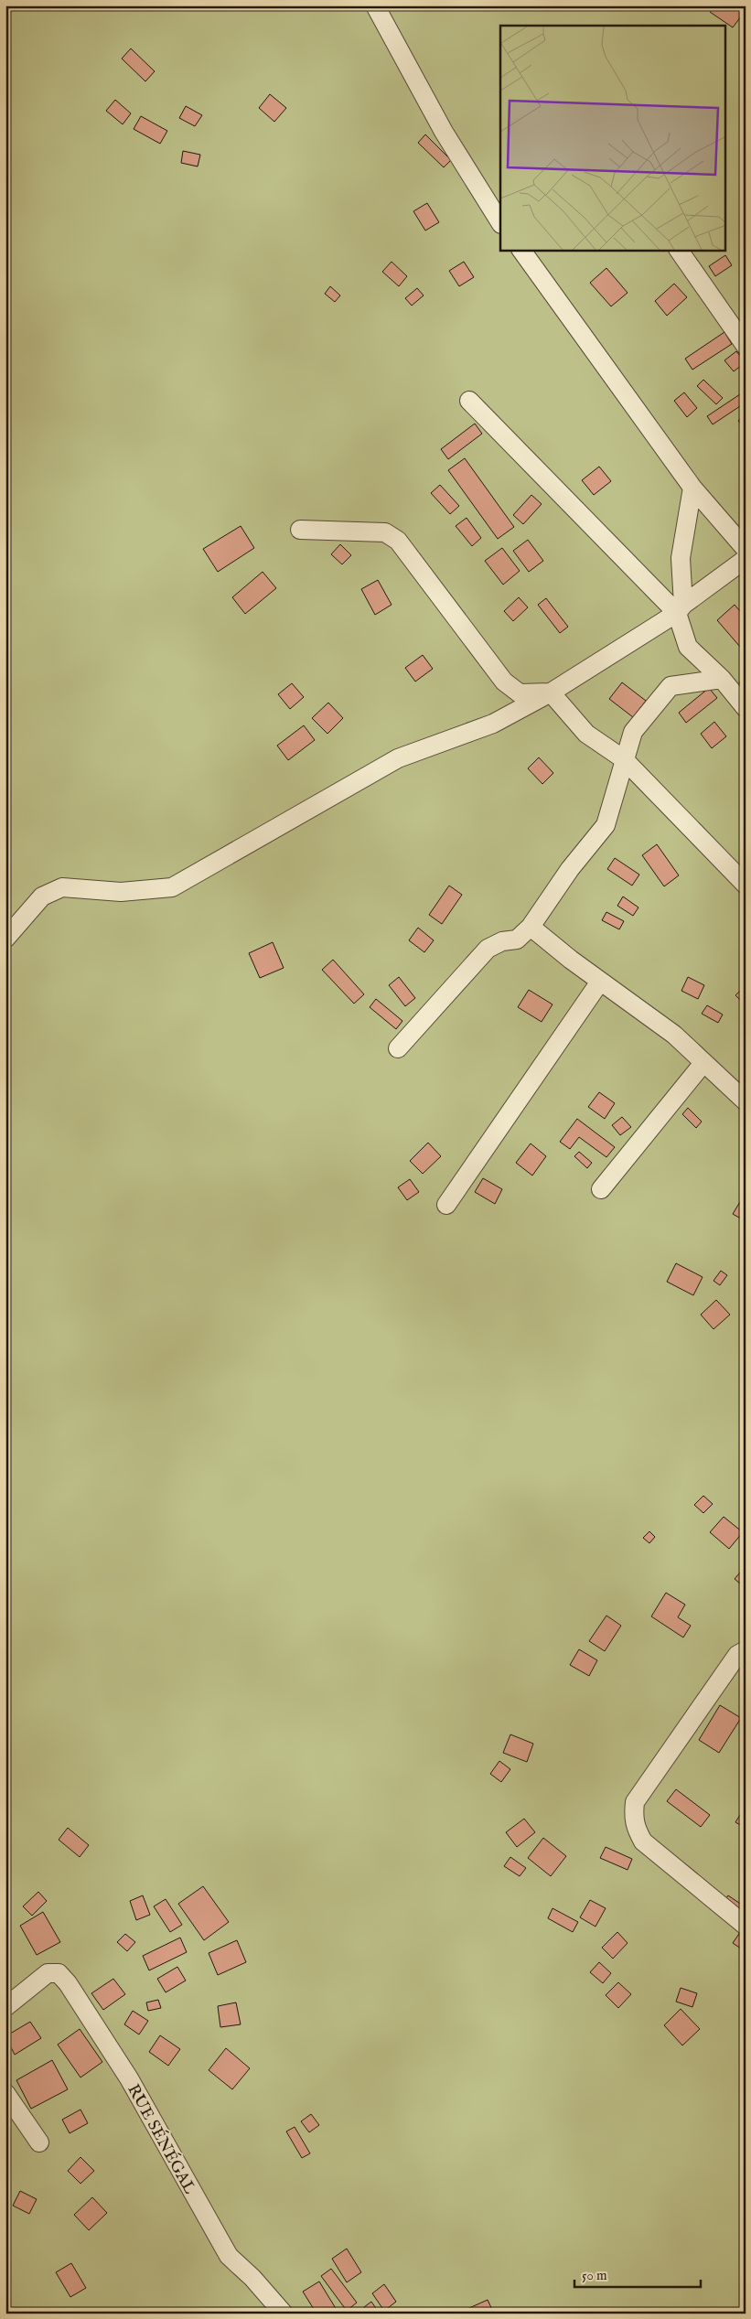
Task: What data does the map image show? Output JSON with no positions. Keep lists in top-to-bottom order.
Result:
{
  "streets": {
    "street": ["RUE SÉNÉGAL"]
  },
  "scale_bar": "50 m"
}
